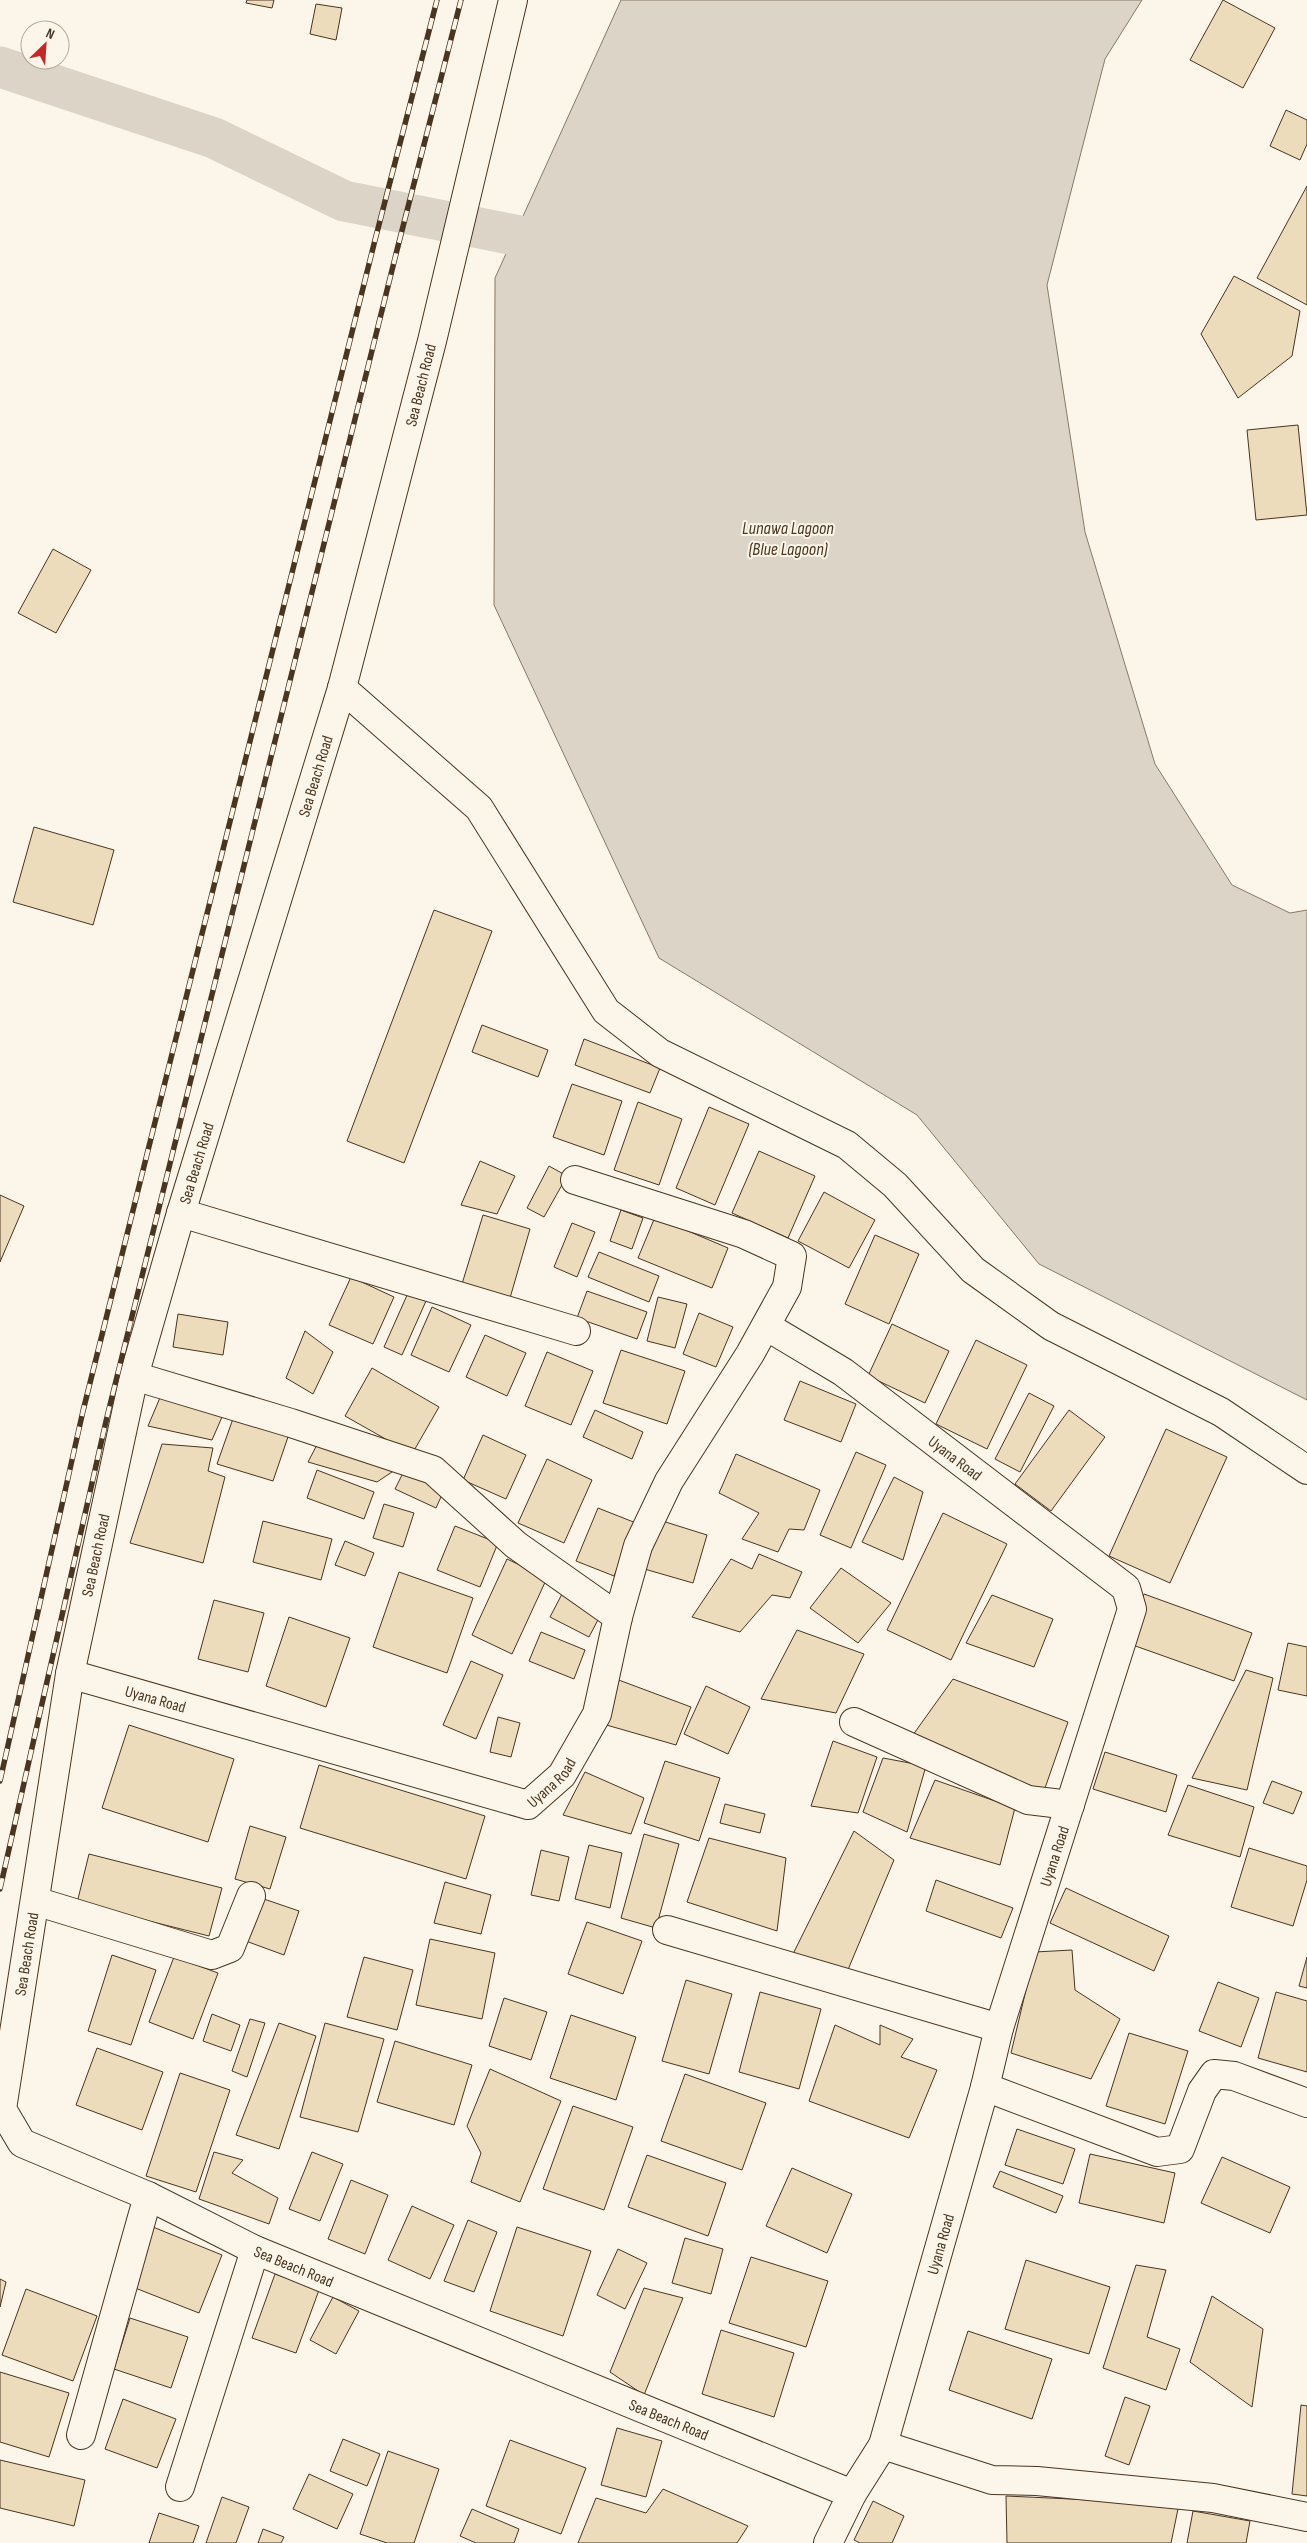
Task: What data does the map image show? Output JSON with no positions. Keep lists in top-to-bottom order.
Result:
{
  "streets": {
    "street": ["Sea Beach Road", "Uyana Road"]
  },
  "crossings": [
    ["Sea Beach Road", "Uyana Road"]
  ],
  "water": ["Lunawa Lagoon (Blue Lagoon)"],
  "north": "top right"
}
